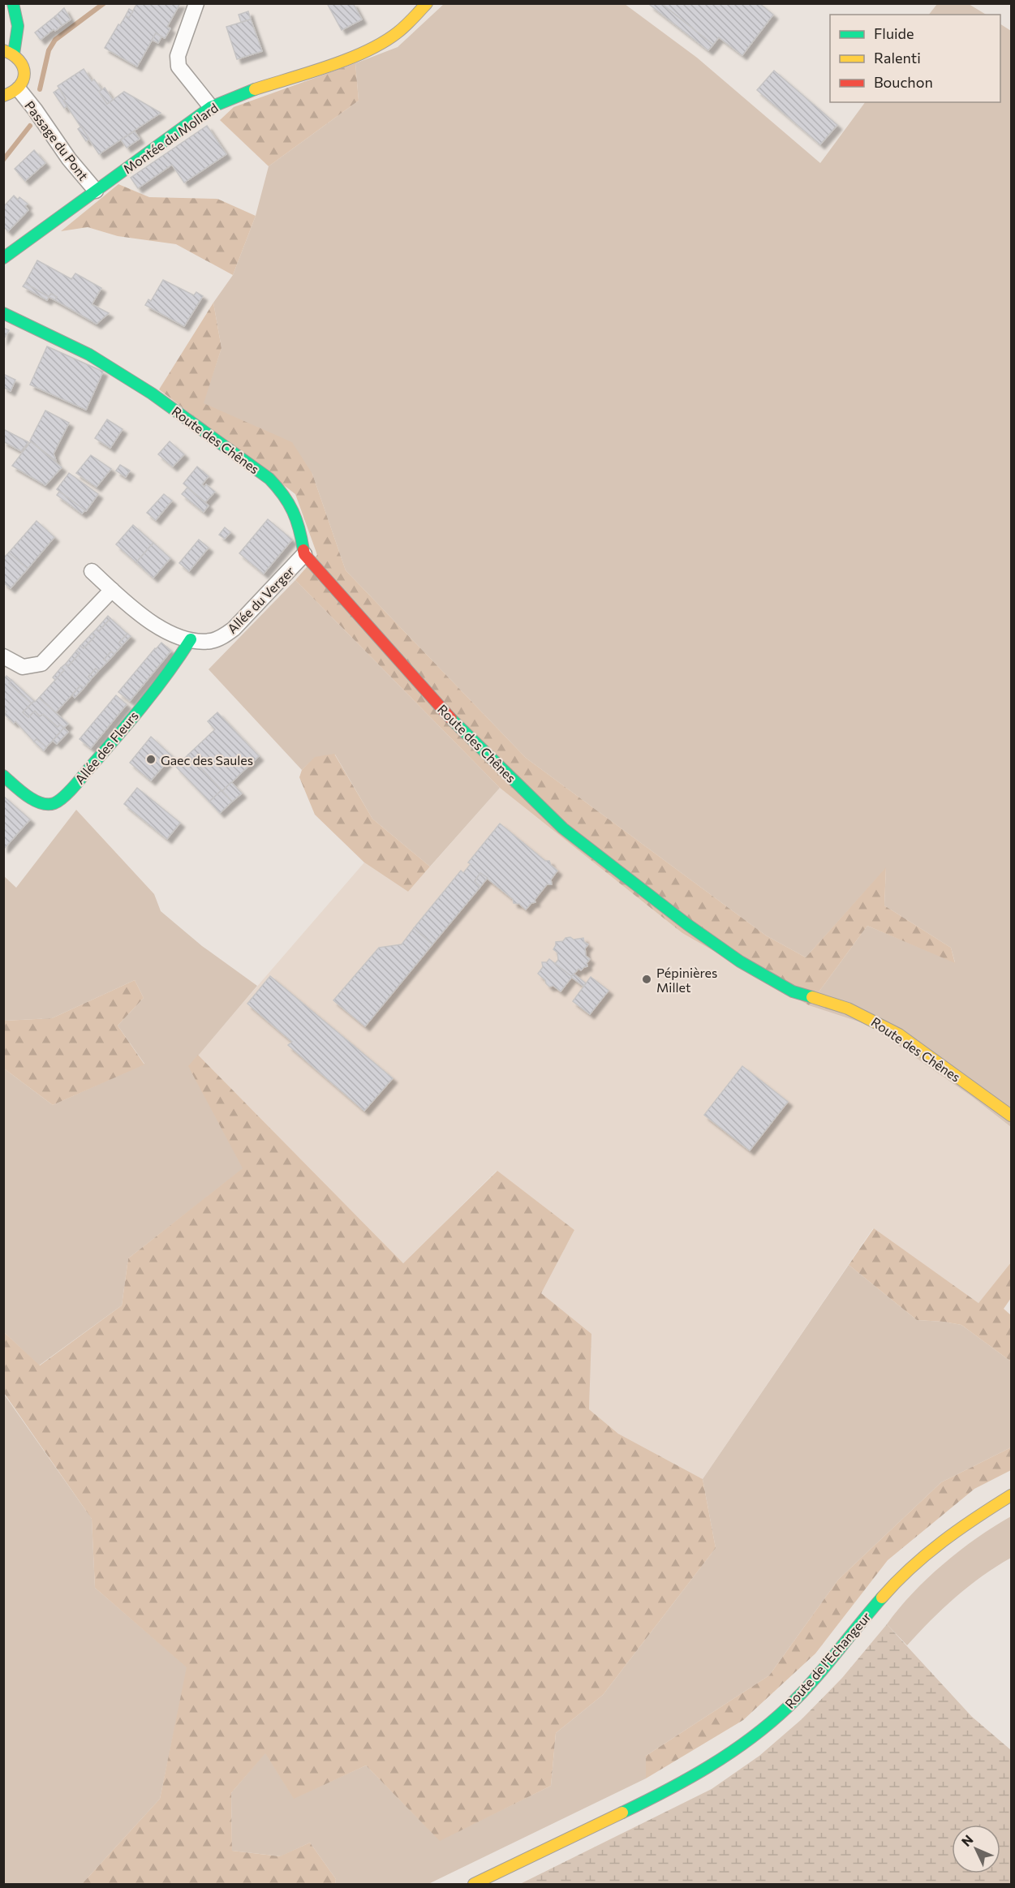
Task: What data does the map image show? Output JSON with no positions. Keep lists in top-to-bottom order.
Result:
{
  "streets": {
    "street": [
      "Montée du Mollard",
      "Passage du Pont",
      "Route des Chênes",
      "Allée du Verger",
      "Allée des Fleurs",
      "Route de l'Echangeur"
    ]
  },
  "crossings": [
    ["Montée du Mollard", "Passage du Pont"],
    ["Route des Chênes", "Allée du Verger"],
    ["Allée du Verger", "Allée des Fleurs"]
  ],
  "places": ["Gaec des Saules", "Pépinières Millet"],
  "legend": ["Fluide", "Ralenti", "Bouchon"],
  "north": "top left"
}
